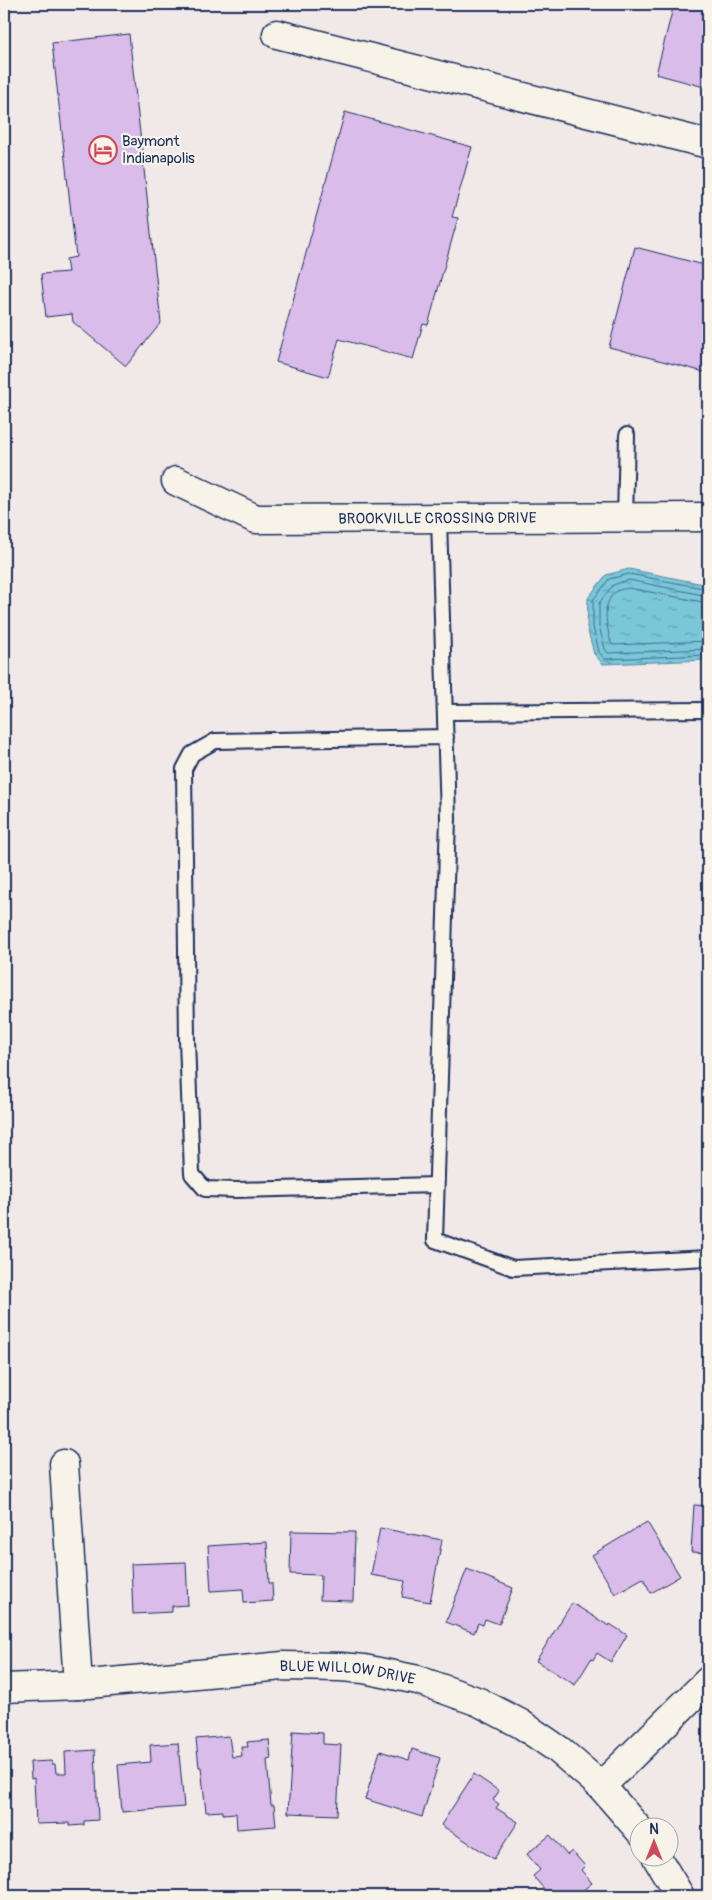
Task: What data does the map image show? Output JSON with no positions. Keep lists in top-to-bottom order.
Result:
{
  "streets": {
    "street": ["BROOKVILLE CROSSING DRIVE", "BLUE WILLOW DRIVE"]
  },
  "places": {
    "hotel": ["Baymont Indianapolis"]
  },
  "north": "top"
}
